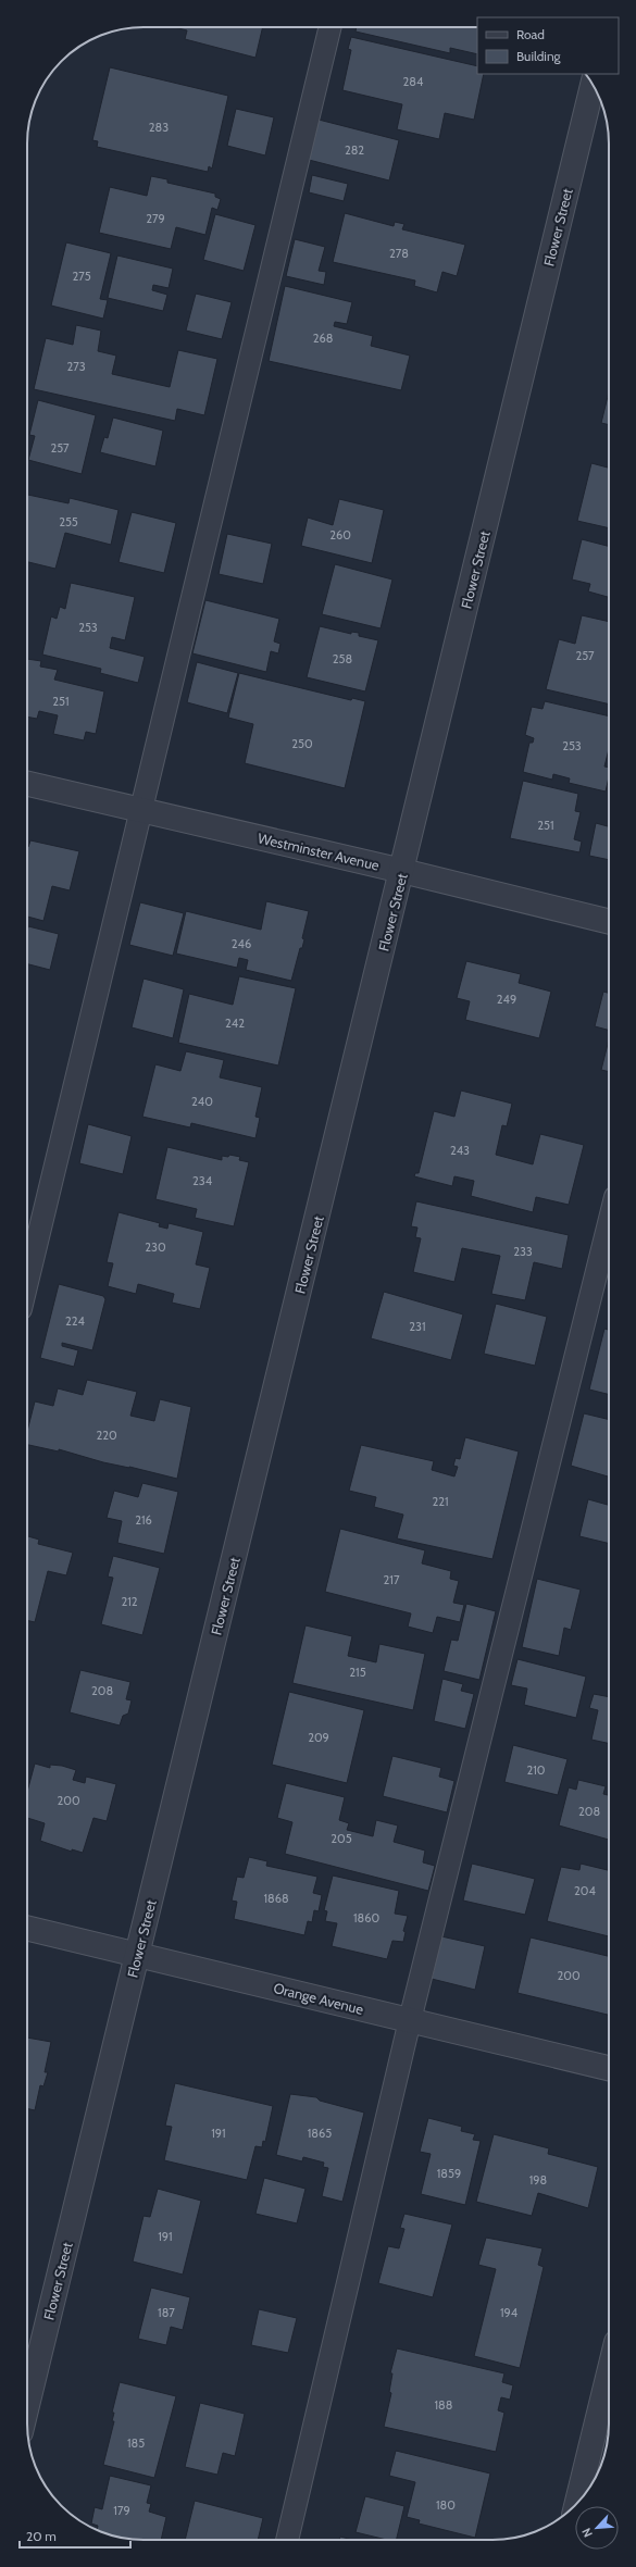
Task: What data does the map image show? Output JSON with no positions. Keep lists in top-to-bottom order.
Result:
{
  "streets": {
    "street": ["Flower Street", "Westminster Avenue", "Orange Avenue"]
  },
  "crossings": [
    ["Flower Street", "Westminster Avenue"],
    ["Flower Street", "Orange Avenue"]
  ],
  "house_numbers": [
    "284",
    "283",
    "282",
    "279",
    "278",
    "275",
    "268",
    "273",
    "257",
    "255",
    "260",
    "253",
    "257",
    "258",
    "251",
    "250",
    "253",
    "251",
    "246",
    "249",
    "242",
    "240",
    "243",
    "234",
    "230",
    "233",
    "224",
    "231",
    "220",
    "221",
    "216",
    "217",
    "212",
    "215",
    "208",
    "209",
    "210",
    "200",
    "208",
    "205",
    "204",
    "1868",
    "1860",
    "200",
    "191",
    "1865",
    "1859",
    "198",
    "191",
    "187",
    "194",
    "188",
    "185",
    "180",
    "179"
  ],
  "legend": ["Road", "Building"],
  "scale_bar": "20 m",
  "north": "bottom left"
}
